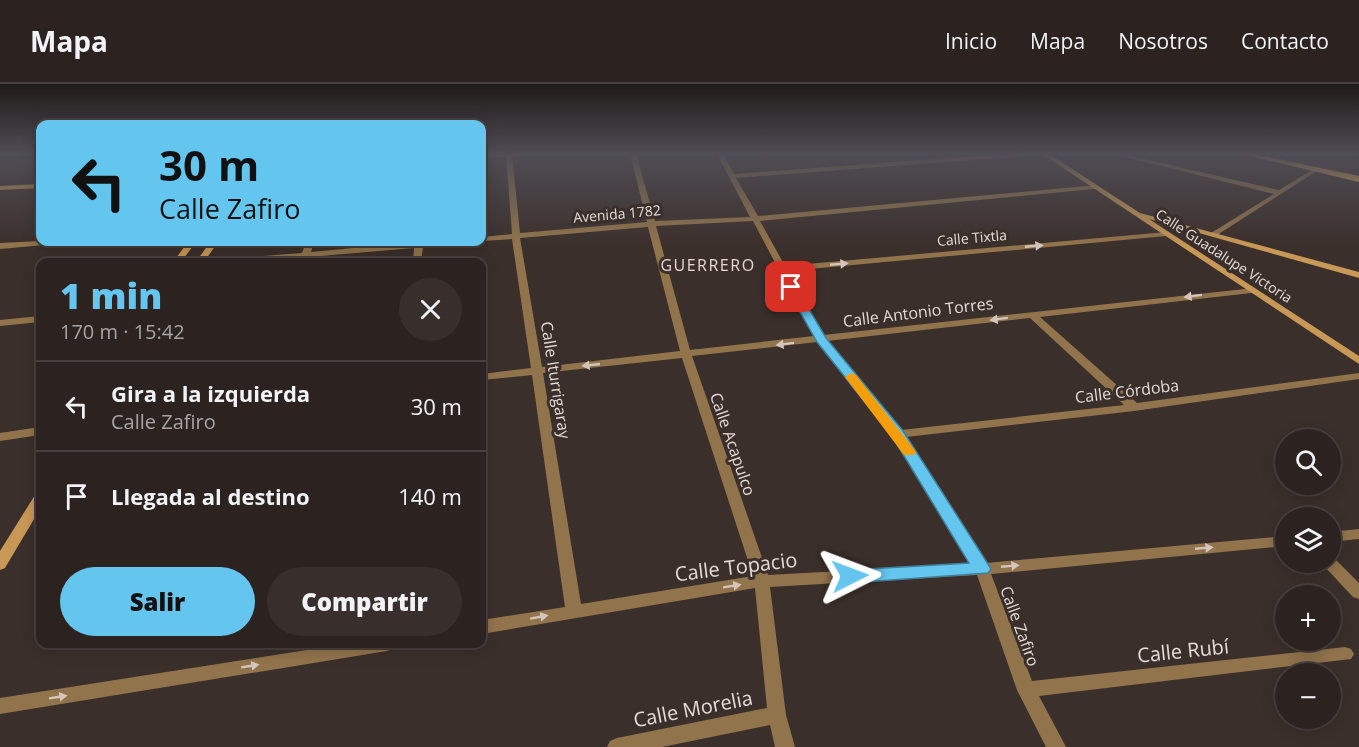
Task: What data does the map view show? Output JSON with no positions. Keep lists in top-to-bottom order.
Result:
{
  "streets": {
    "street": [
      "Avenida 1782",
      "Calle Tixtla",
      "Calle Guadalupe Victoria",
      "Calle Antonio Torres",
      "Calle Iturrigaray",
      "Calle Córdoba",
      "Calle Acapulco",
      "Calle Topacio",
      "Calle Zafiro",
      "Calle Rubí",
      "Calle Morelia"
    ]
  },
  "crossings": [
    ["Avenida 1782", "Calle Guadalupe Victoria"],
    ["Avenida 1782", "Calle Iturrigaray"],
    ["Avenida 1782", "Calle Acapulco"],
    ["Avenida 1782", "Calle Zafiro"],
    ["Calle Tixtla", "Calle Guadalupe Victoria"],
    ["Calle Tixtla", "Calle Zafiro"],
    ["Calle Guadalupe Victoria", "Calle Antonio Torres"],
    ["Calle Antonio Torres", "Calle Iturrigaray"],
    ["Calle Antonio Torres", "Calle Acapulco"],
    ["Calle Antonio Torres", "Calle Zafiro"],
    ["Calle Iturrigaray", "Calle Topacio"],
    ["Calle Córdoba", "Calle Zafiro"],
    ["Calle Acapulco", "Calle Topacio"],
    ["Calle Acapulco", "Calle Morelia"],
    ["Calle Topacio", "Calle Zafiro"],
    ["Calle Zafiro", "Calle Rubí"]
  ],
  "one_way": ["Calle Tixtla", "Calle Antonio Torres", "Calle Topacio"],
  "districts": ["GUERRERO"],
  "page": {
    "header": "Mapa",
    "nav": [
      "Inicio",
      "Mapa",
      "Nosotros",
      "Contacto"
    ],
    "turn": ["30 m", "Calle Zafiro"],
    "heading": ["1 min", "170 m · 15:42"],
    "list": [
      {
        "name": "Gira a la izquierda",
        "note": "Calle Zafiro",
        "value": "30 m"
      },
      {
        "name": "Llegada al destino",
        "value": "140 m"
      }
    ],
    "map_buttons": ["+", "−"],
    "buttons": ["Salir", "Compartir"]
  }
}
